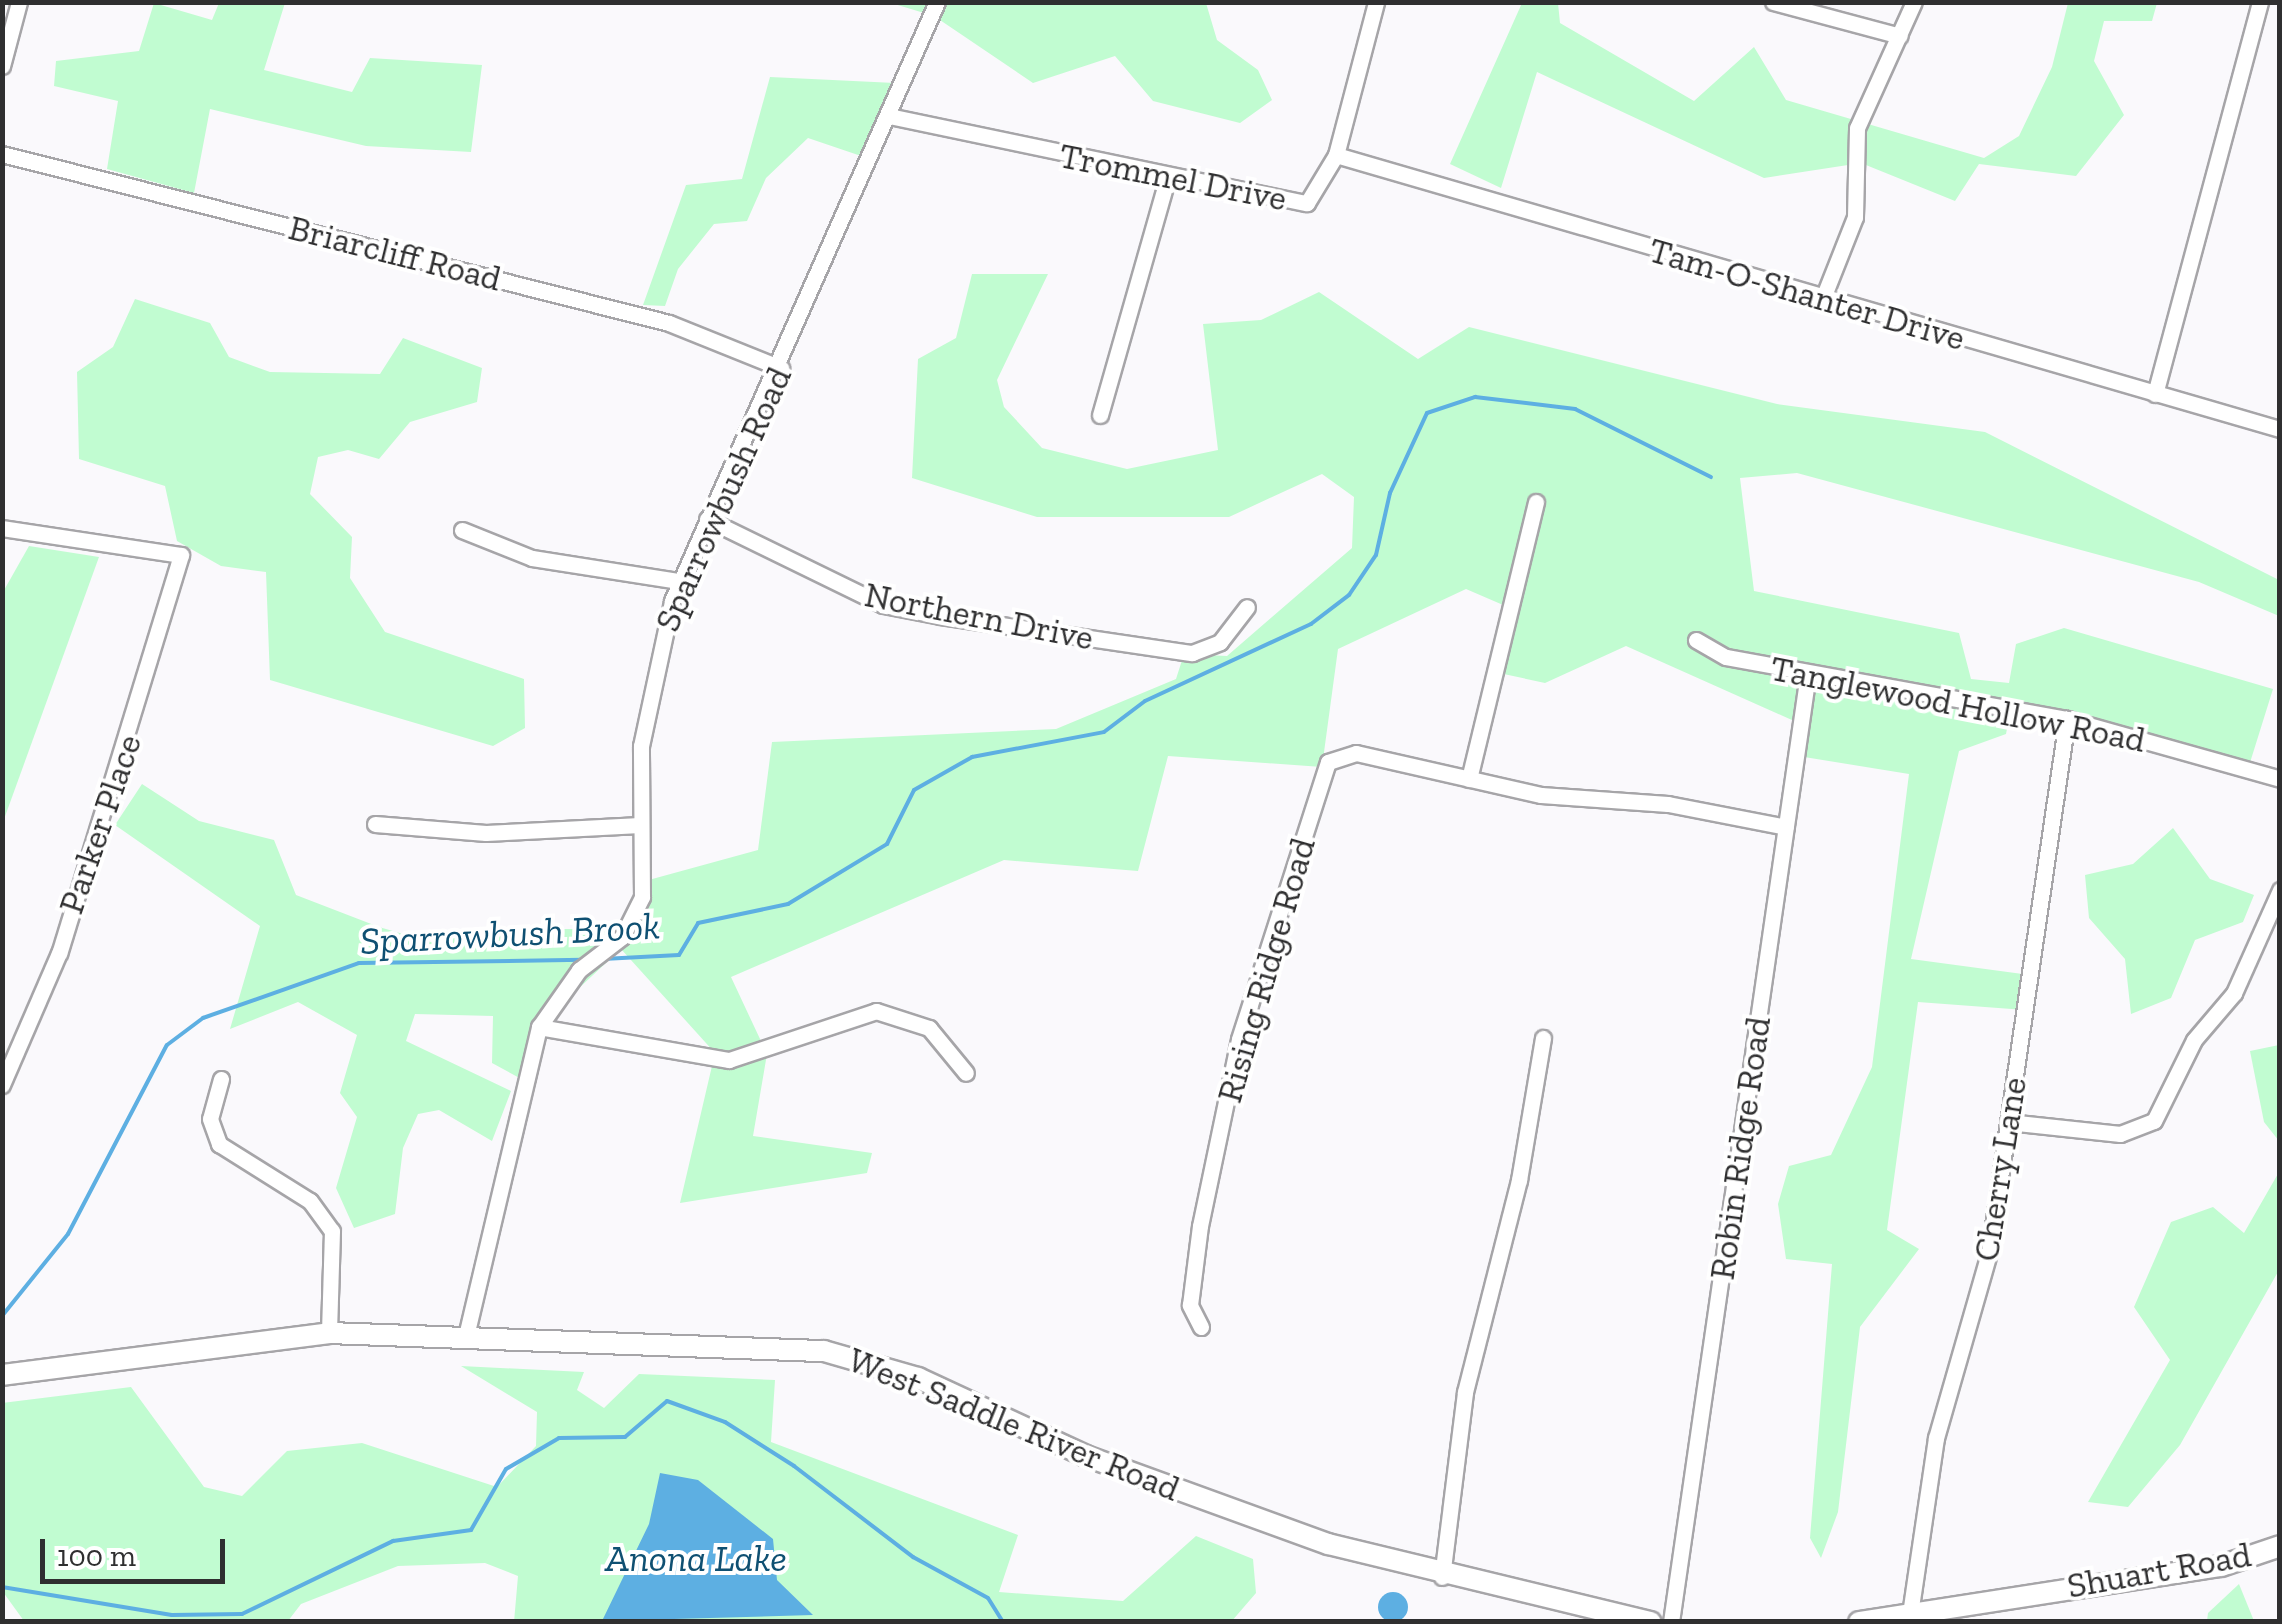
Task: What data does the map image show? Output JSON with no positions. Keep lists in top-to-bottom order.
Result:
{
  "streets": {
    "street": [
      "Trommel Drive",
      "Briarcliff Road",
      "Tam-O-Shanter Drive",
      "Sparrowbush Road",
      "Northern Drive",
      "Tanglewood Hollow Road",
      "Parker Place",
      "Rising Ridge Road",
      "Robin Ridge Road",
      "Cherry Lane",
      "West Saddle River Road",
      "Shuart Road"
    ]
  },
  "crossings": [
    ["Trommel Drive", "Tam-O-Shanter Drive"],
    ["Trommel Drive", "Sparrowbush Road"],
    ["Briarcliff Road", "Sparrowbush Road"],
    ["Sparrowbush Road", "Northern Drive"],
    ["Sparrowbush Road", "West Saddle River Road"],
    ["Tanglewood Hollow Road", "Robin Ridge Road"],
    ["Tanglewood Hollow Road", "Cherry Lane"]
  ],
  "water": ["Sparrowbush Brook", "Anona Lake"],
  "scale_bar": "100 m"
}
